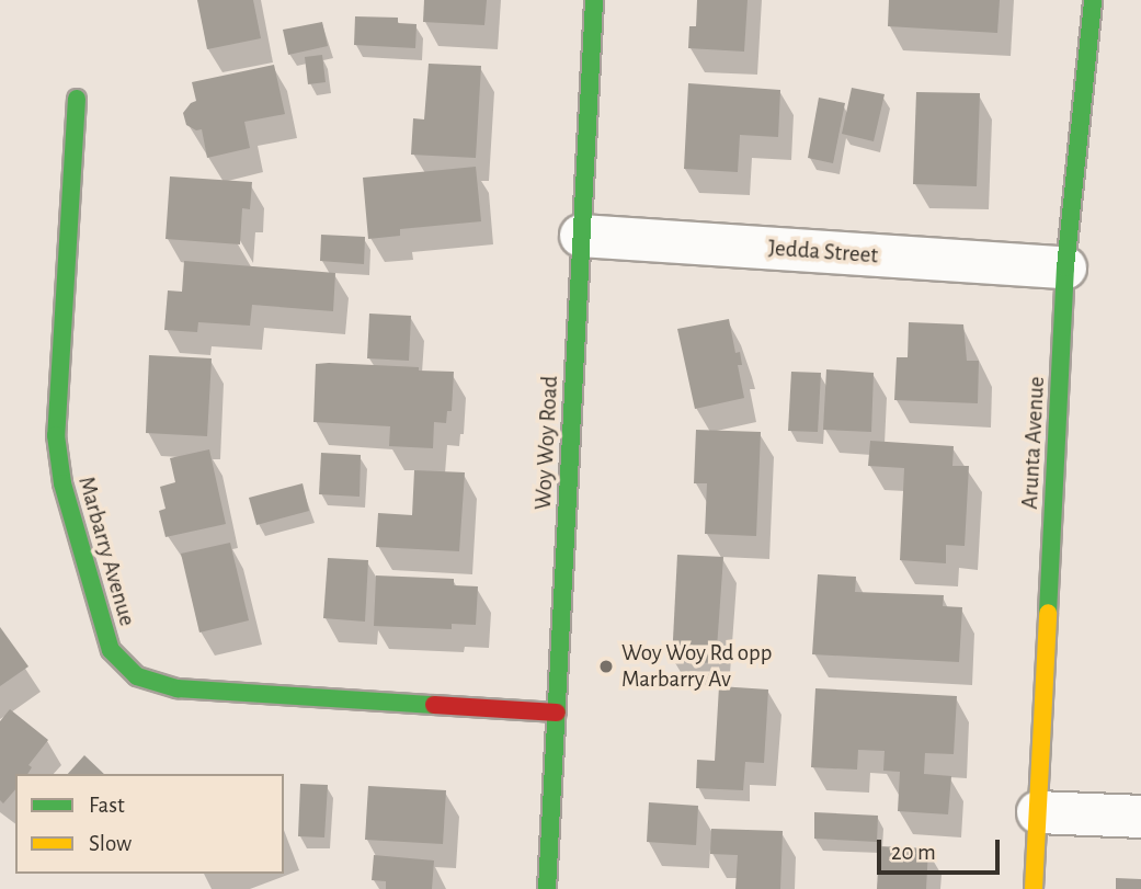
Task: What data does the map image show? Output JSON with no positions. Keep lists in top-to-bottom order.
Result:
{
  "streets": {
    "street": [
      "Jedda Street",
      "Woy Woy Road",
      "Arunta Avenue",
      "Marbarry Avenue"
    ]
  },
  "crossings": [
    ["Jedda Street", "Woy Woy Road"],
    ["Jedda Street", "Arunta Avenue"],
    ["Woy Woy Road", "Marbarry Avenue"]
  ],
  "places": ["Woy Woy Rd opp Marbarry Av"],
  "legend": ["Fast", "Slow"],
  "scale_bar": "20 m"
}
